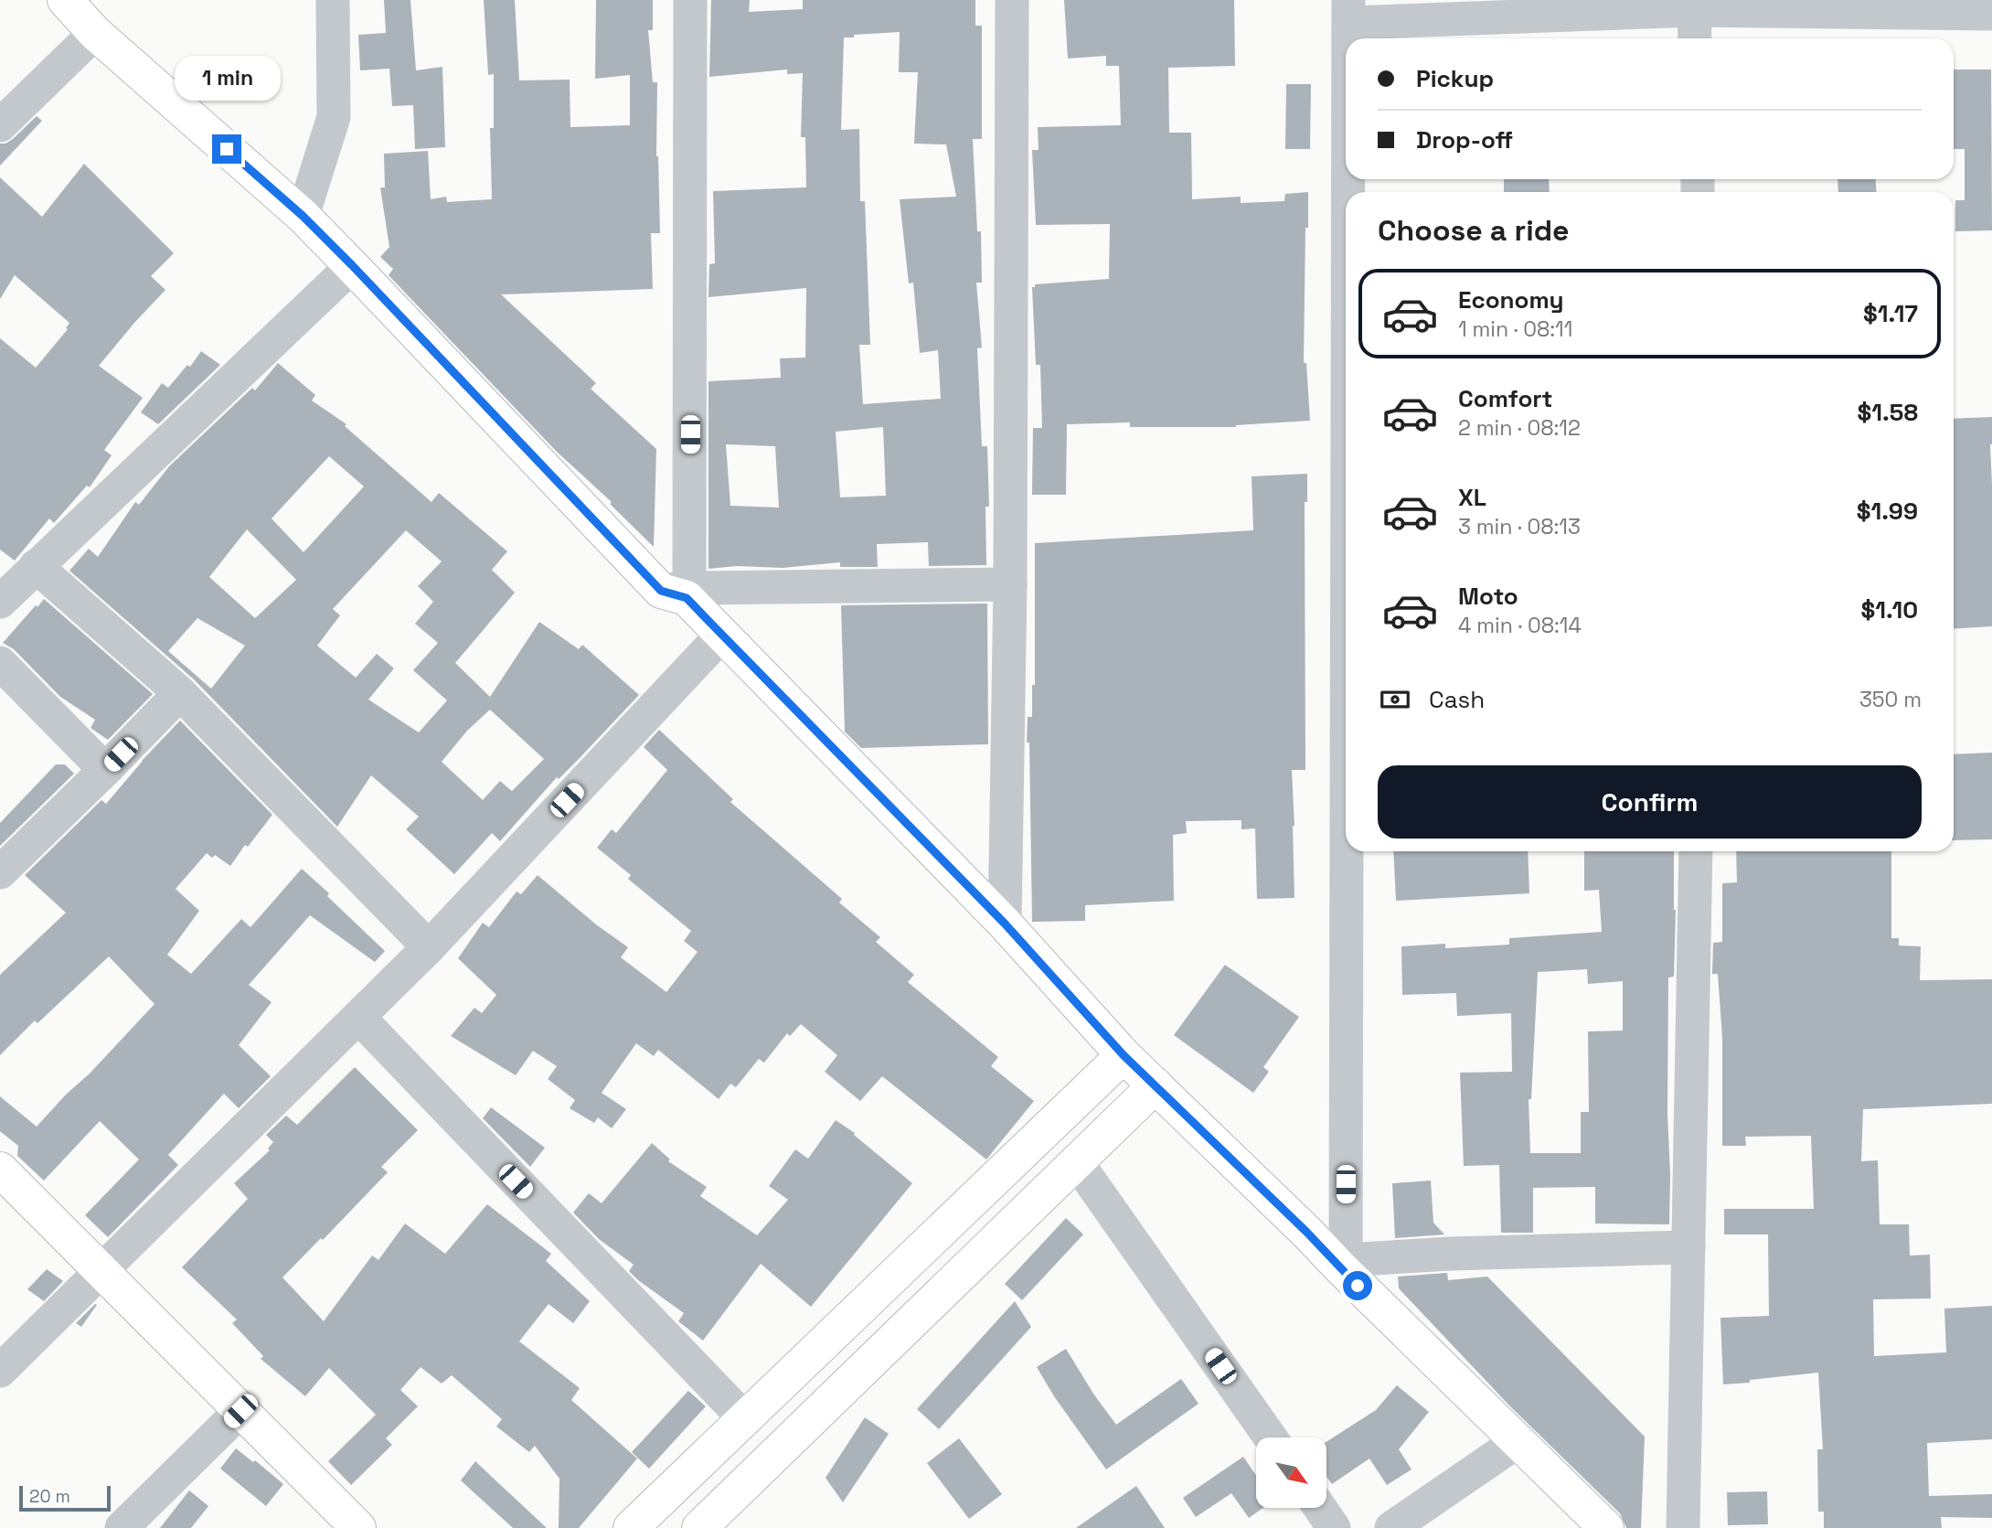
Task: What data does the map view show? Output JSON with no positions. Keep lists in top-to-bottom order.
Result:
{
  "scale_bar": "20 m",
  "north": "bottom right",
  "page": {
    "banner": ["Pickup", "Drop-off"],
    "bubble": "1 min",
    "heading": "Choose a ride",
    "list": [
      {
        "name": "Economy",
        "note": "1 min · 08:11",
        "value": "$1.17"
      },
      {
        "name": "Comfort",
        "note": "2 min · 08:12",
        "value": "$1.58"
      },
      {
        "name": "XL",
        "note": "3 min · 08:13",
        "value": "$1.99"
      },
      {
        "name": "Moto",
        "note": "4 min · 08:14",
        "value": "$1.10"
      }
    ],
    "pay": ["Cash", "350 m"],
    "buttons": "Confirm",
    "scale": "20 m"
  }
}
